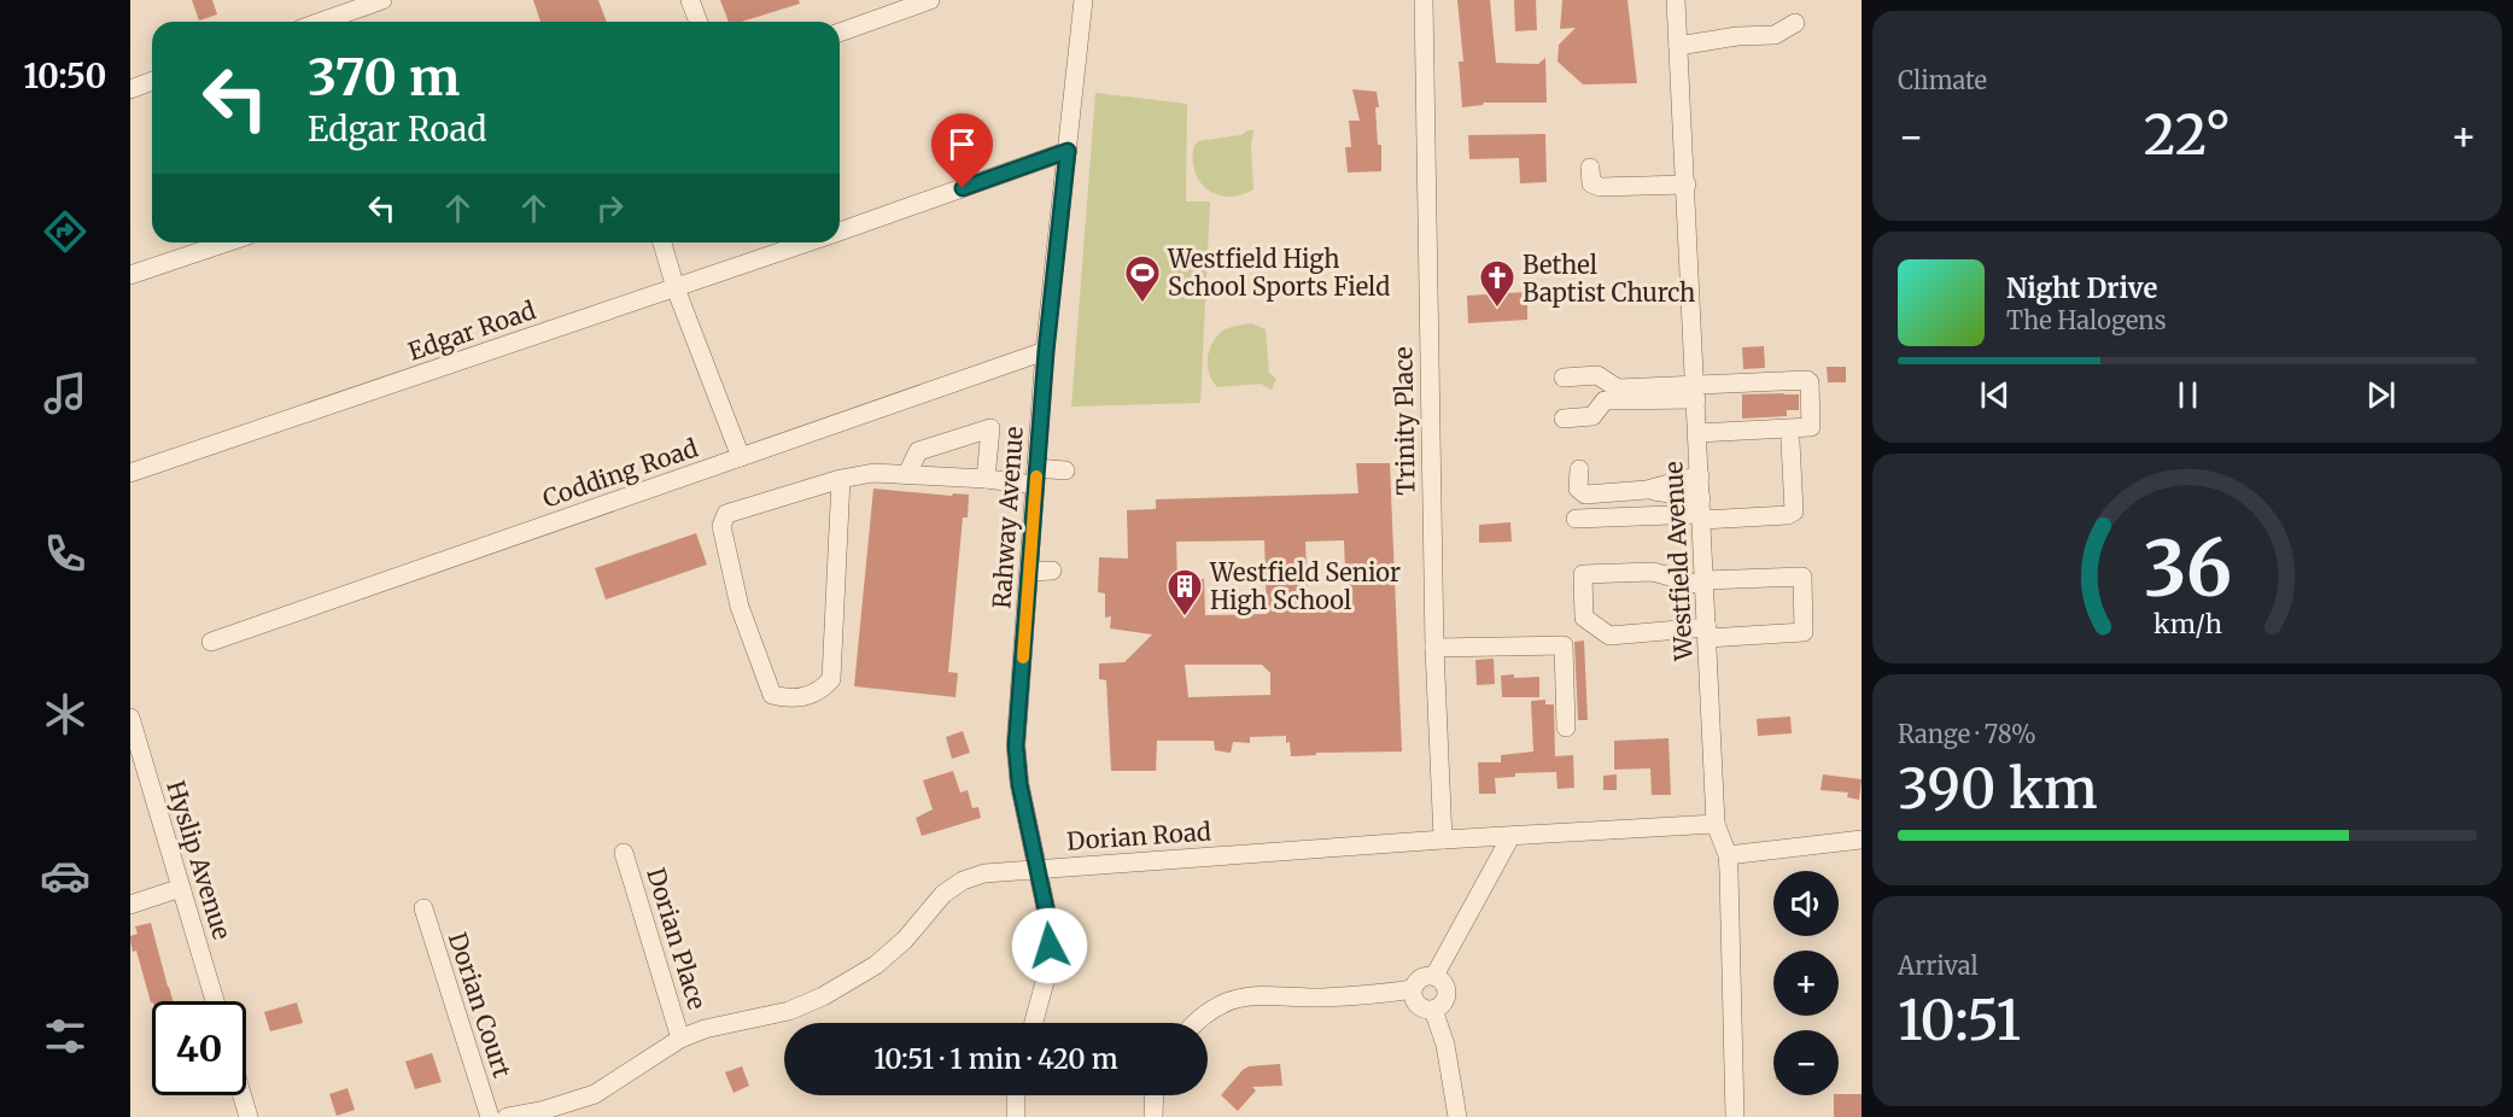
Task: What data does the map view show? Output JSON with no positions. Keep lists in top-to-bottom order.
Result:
{
  "streets": {
    "street": [
      "Edgar Road",
      "Trinity Place",
      "Codding Road",
      "Rahway Avenue",
      "Westfield Avenue",
      "Dorian Road",
      "Hyslip Avenue",
      "Dorian Place",
      "Dorian Court"
    ]
  },
  "crossings": [
    ["Edgar Road", "Rahway Avenue"],
    ["Trinity Place", "Dorian Road"],
    ["Codding Road", "Rahway Avenue"],
    ["Rahway Avenue", "Dorian Road"],
    ["Westfield Avenue", "Dorian Road"],
    ["Dorian Road", "Dorian Place"]
  ],
  "places": {
    "sports": ["Westfield High School Sports Field"],
    "church": ["Bethel Baptist Church"],
    "building": ["Westfield Senior High School"]
  },
  "page": {
    "tabs": "10:50",
    "tile": [
      "Climate",
      ["Range · 78%", "390 km"],
      ["Arrival", "10:51"]
    ],
    "turn": ["370 m", "Edgar Road"],
    "heat": ["−", "22°", "+"],
    "song": ["Night Drive", "The Halogens"],
    "map_buttons": ["+", "−"],
    "limit": "40",
    "trip": "10:51 · 1 min · 420 m",
    "gauge": ["36", "km/h"]
  }
}
